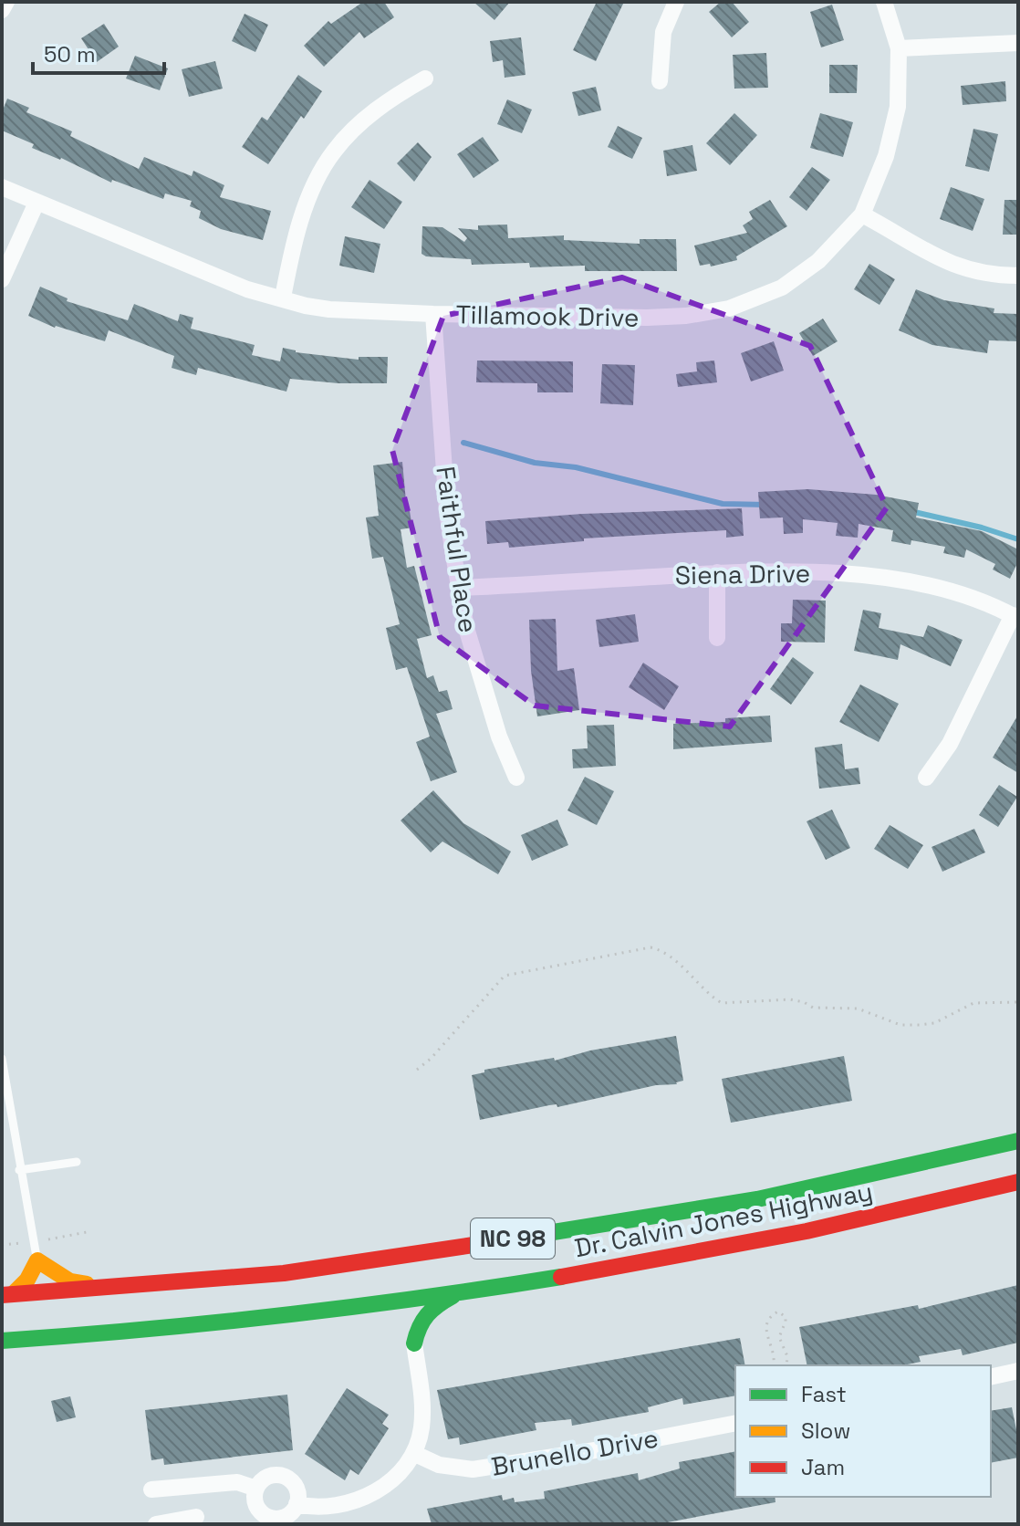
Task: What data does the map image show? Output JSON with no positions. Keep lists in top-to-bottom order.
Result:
{
  "streets": {
    "highway": ["Dr. Calvin Jones Highway", "NC 98"],
    "street": [
      "Tillamook Drive",
      "Faithful Place",
      "Siena Drive",
      "Brunello Drive"
    ]
  },
  "crossings": [
    ["Tillamook Drive", "Faithful Place"],
    ["Faithful Place", "Siena Drive"]
  ],
  "legend": ["Fast", "Slow", "Jam"],
  "scale_bar": "50 m"
}
